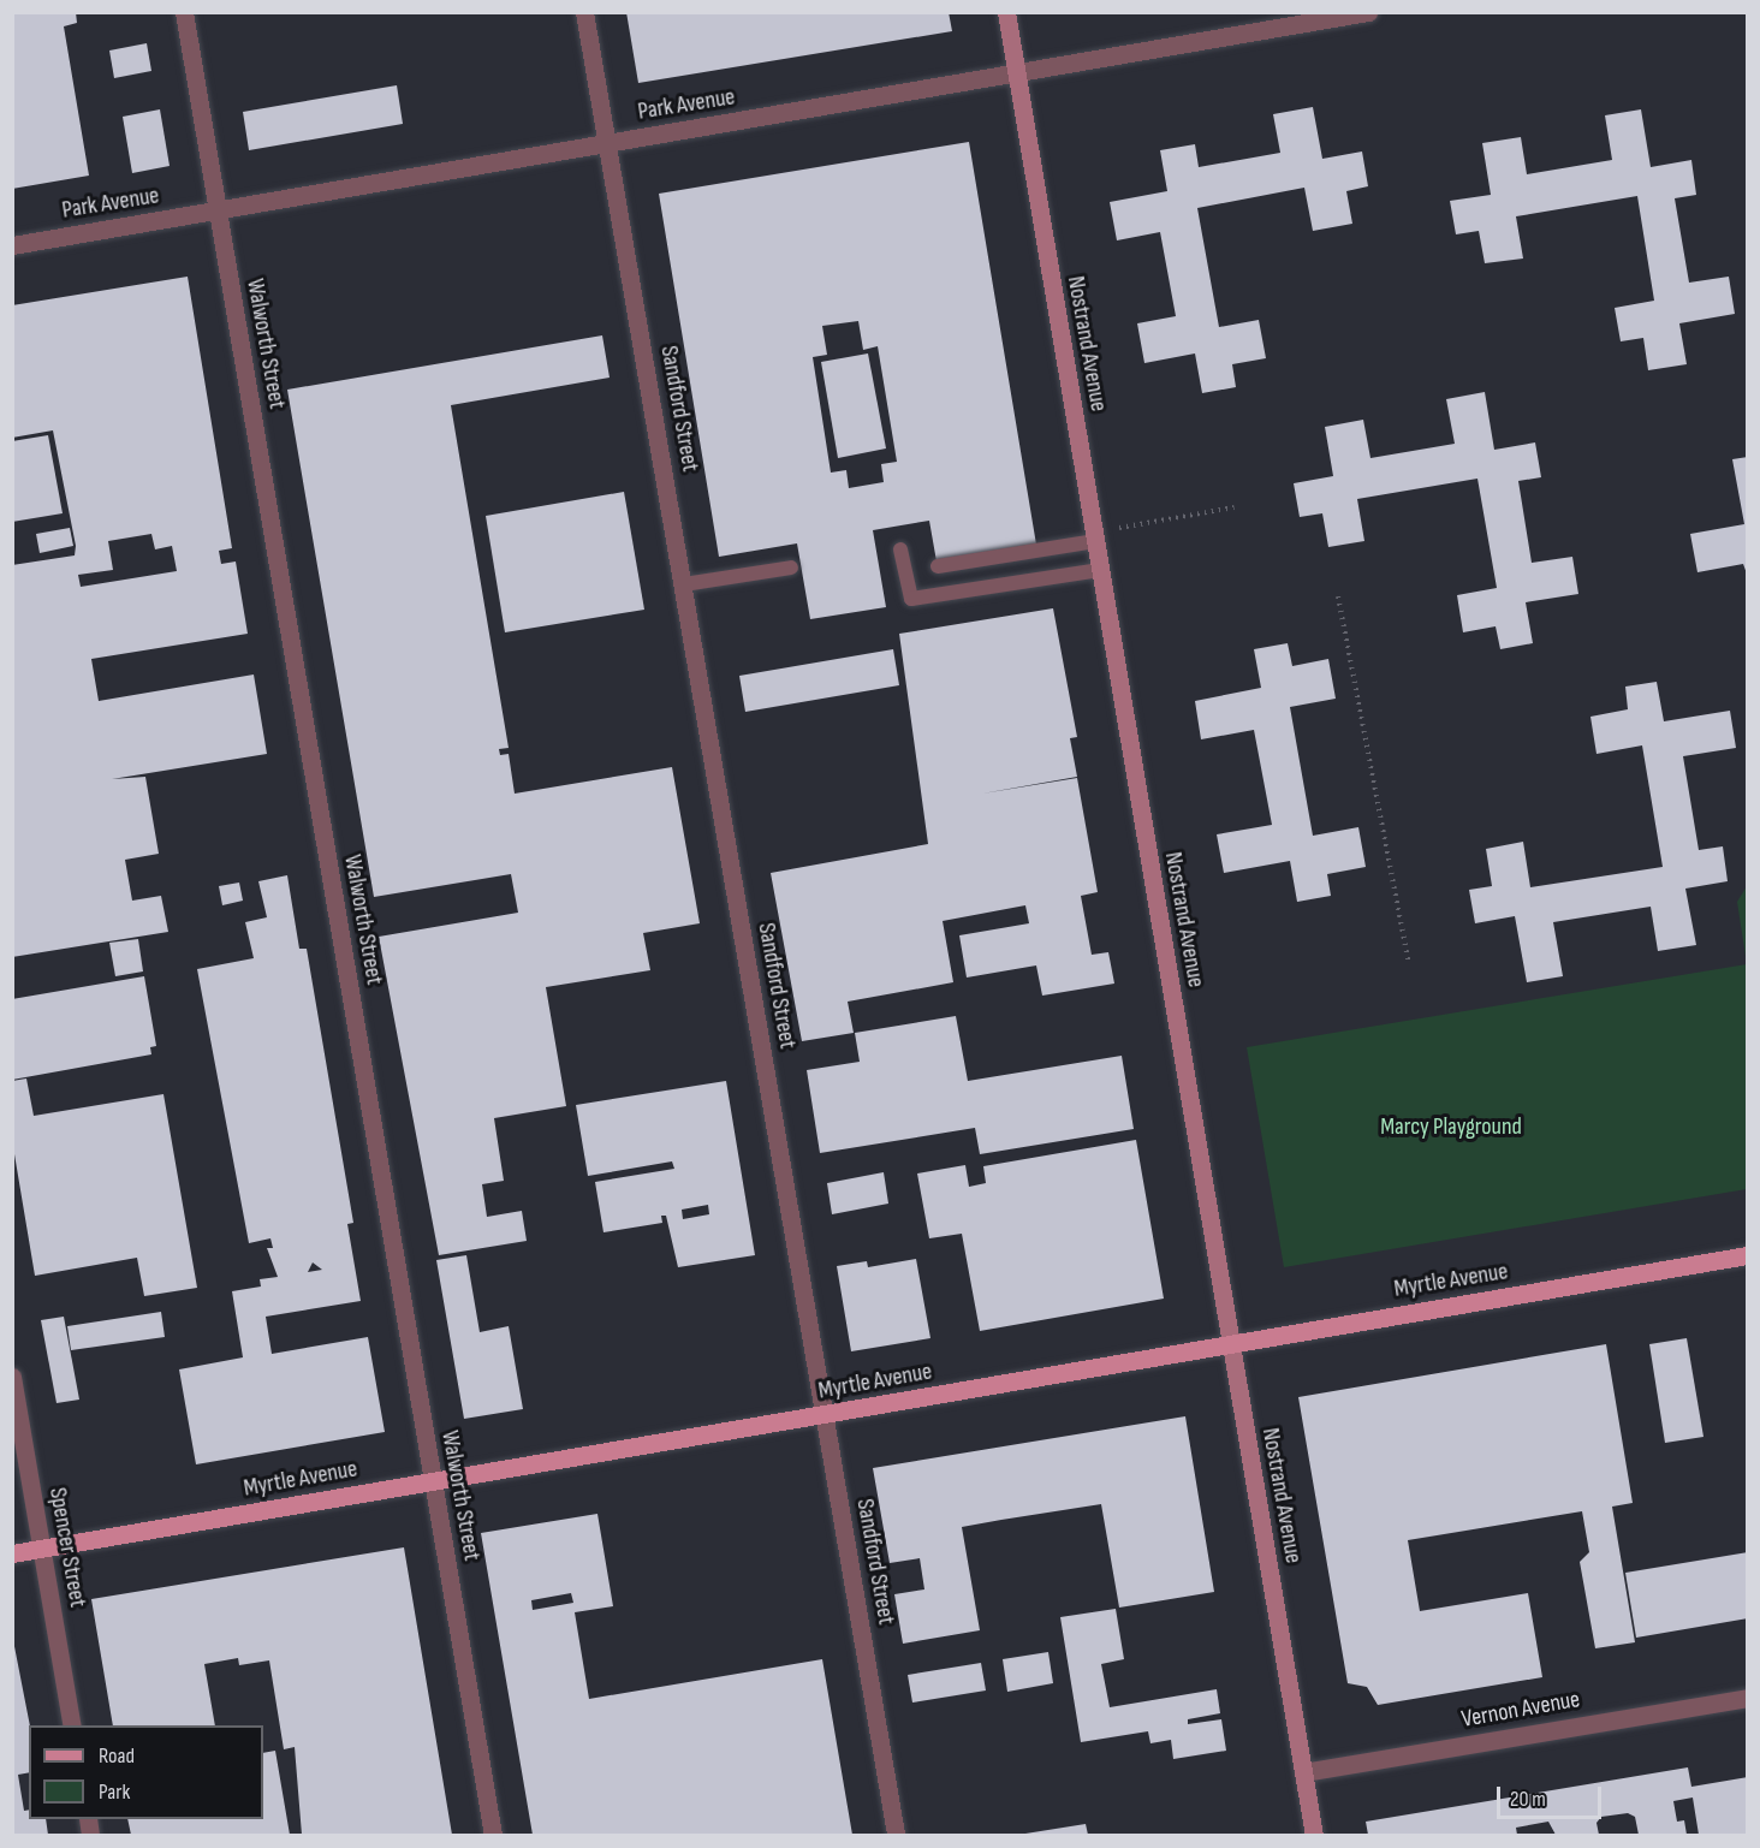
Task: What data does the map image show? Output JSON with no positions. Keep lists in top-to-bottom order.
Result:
{
  "streets": {
    "main road": ["Nostrand Avenue", "Myrtle Avenue"],
    "street": [
      "Park Avenue",
      "Walworth Street",
      "Sandford Street",
      "Spencer Street",
      "Vernon Avenue"
    ]
  },
  "crossings": [
    ["Park Avenue", "Walworth Street"],
    ["Park Avenue", "Nostrand Avenue"],
    ["Park Avenue", "Sandford Street"],
    ["Walworth Street", "Myrtle Avenue"],
    ["Nostrand Avenue", "Myrtle Avenue"],
    ["Nostrand Avenue", "Vernon Avenue"],
    ["Sandford Street", "Myrtle Avenue"],
    ["Myrtle Avenue", "Spencer Street"]
  ],
  "parks": ["Marcy Playground"],
  "legend": ["Road", "Park"],
  "scale_bar": "20 m"
}
